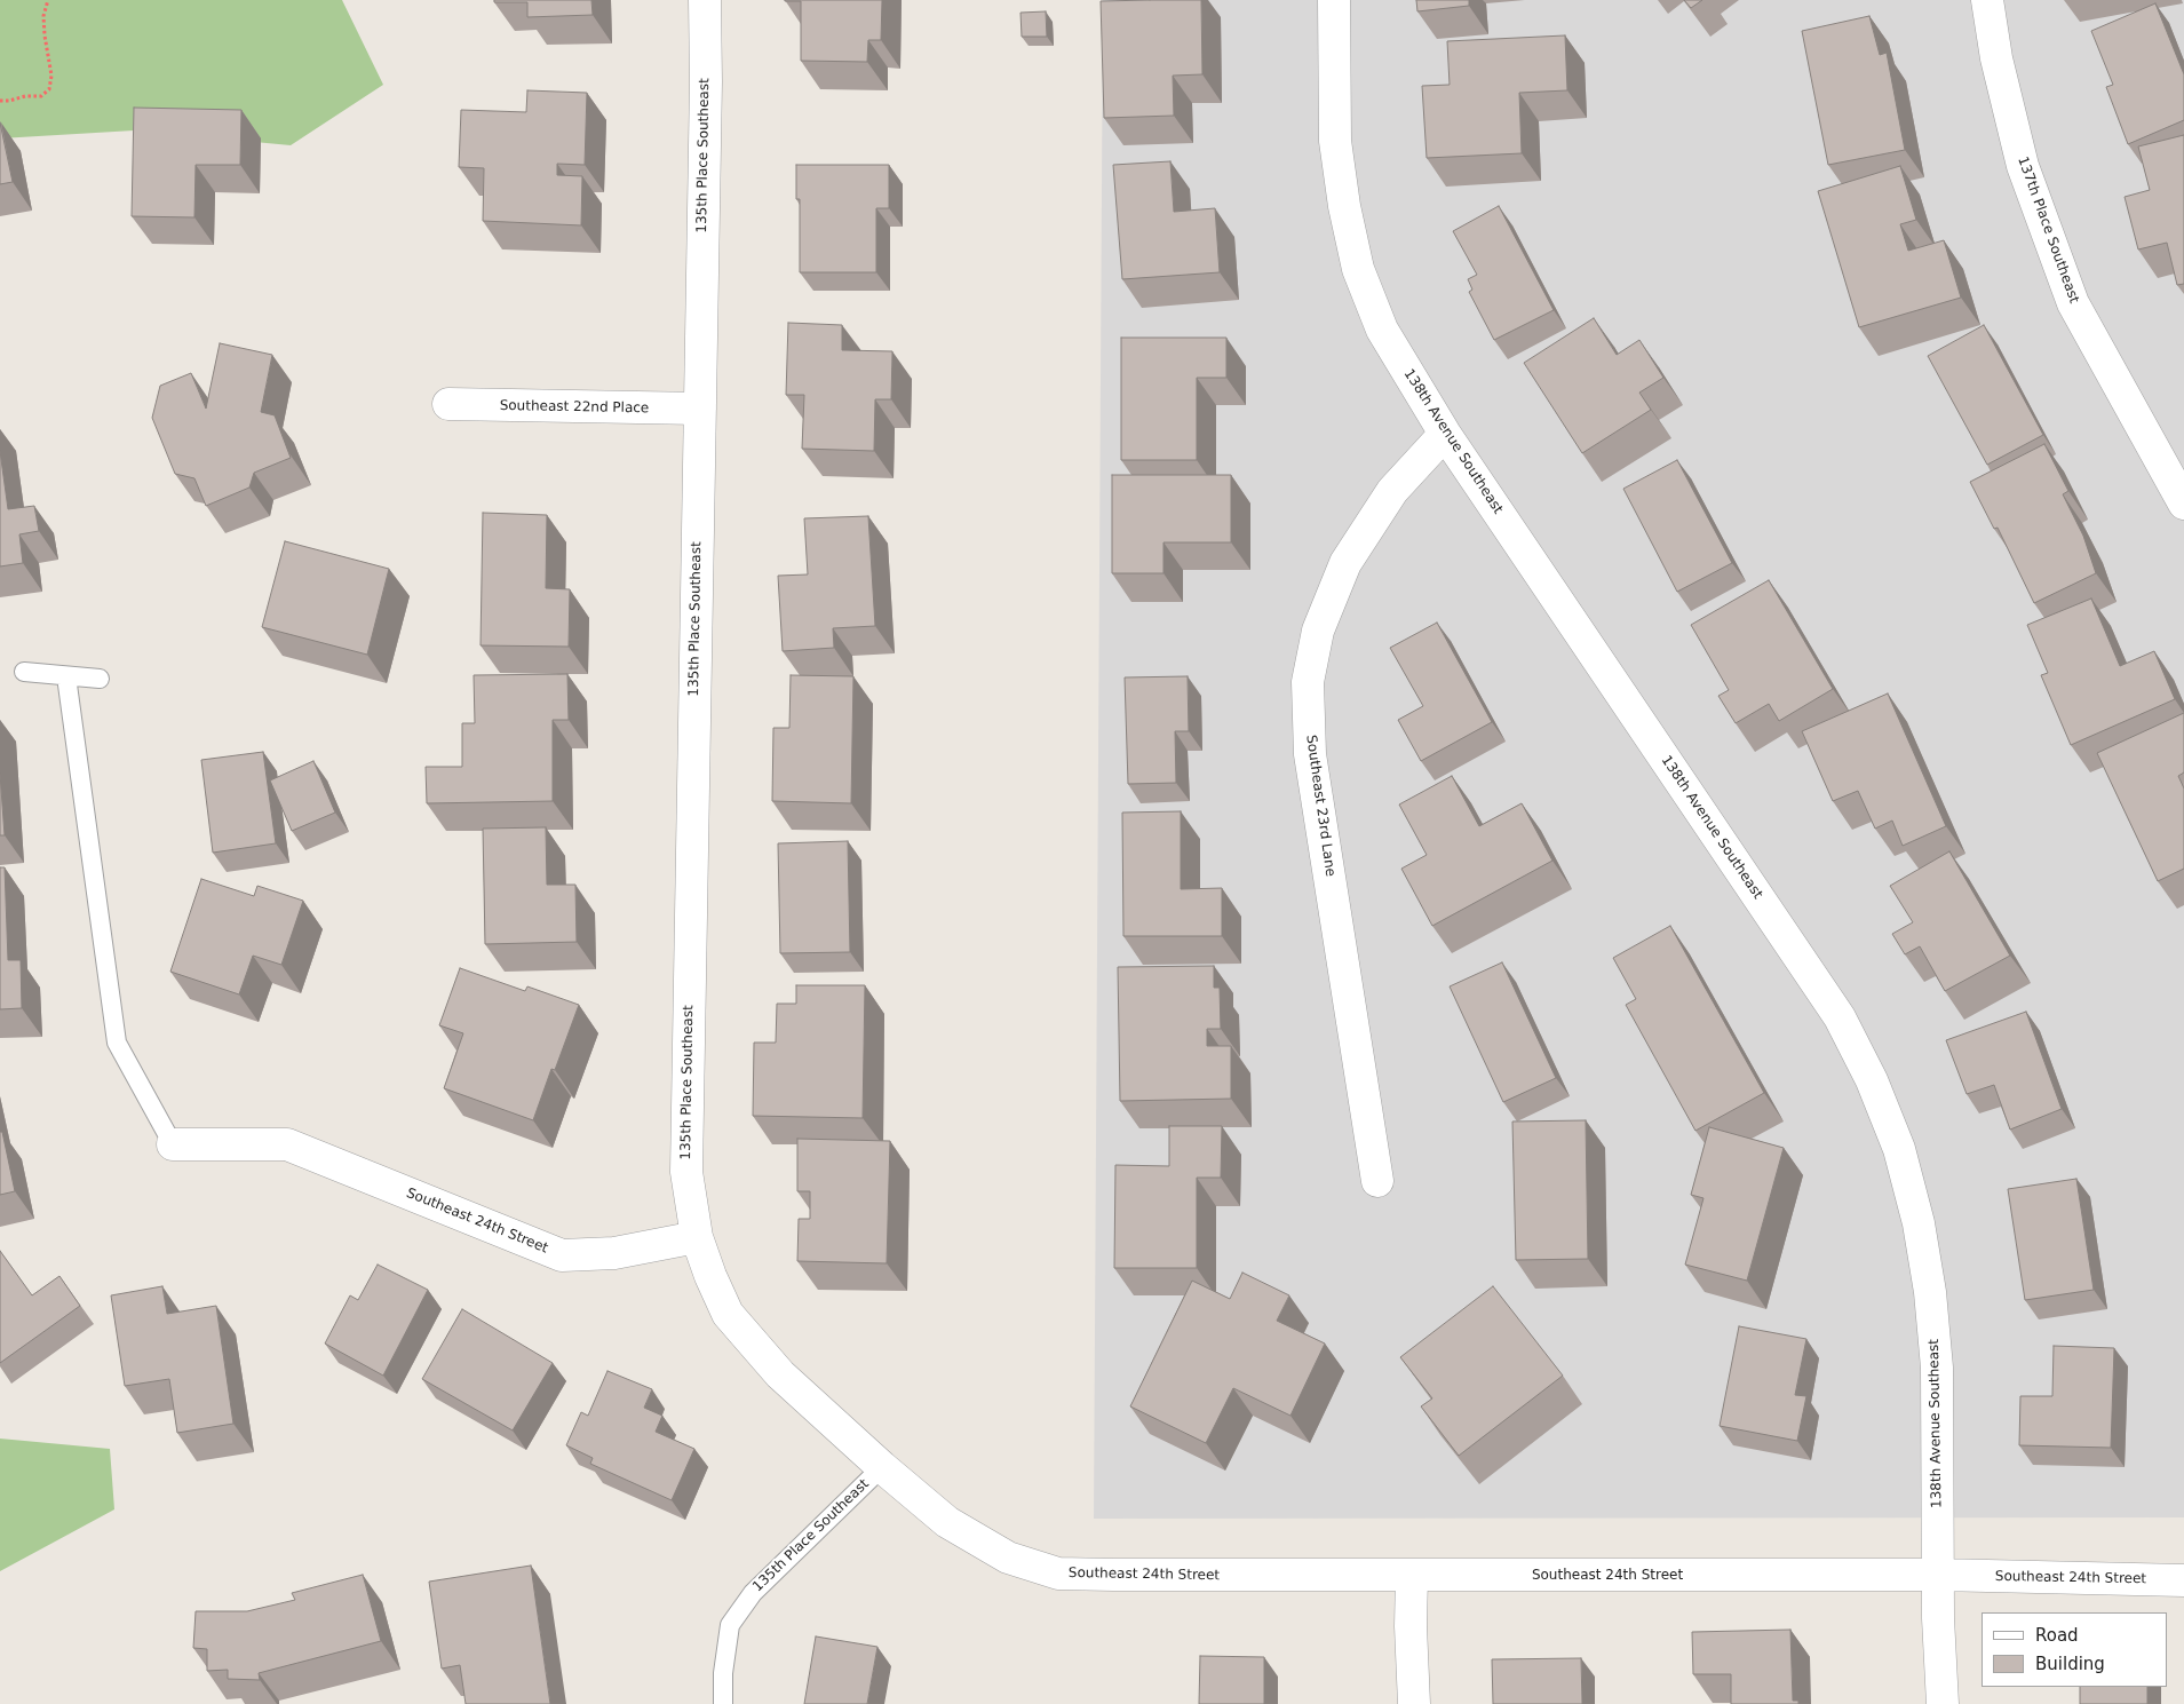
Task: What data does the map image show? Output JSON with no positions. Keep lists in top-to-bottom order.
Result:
{
  "streets": {
    "street": [
      "135th Place Southeast",
      "137th Place Southeast",
      "Southeast 22nd Place",
      "138th Avenue Southeast",
      "Southeast 23rd Lane",
      "Southeast 24th Street"
    ]
  },
  "crossings": [
    ["135th Place Southeast", "Southeast 22nd Place"],
    ["135th Place Southeast", "Southeast 24th Street"],
    ["138th Avenue Southeast", "Southeast 23rd Lane"],
    ["138th Avenue Southeast", "Southeast 24th Street"]
  ],
  "legend": ["Road", "Building"]
}
